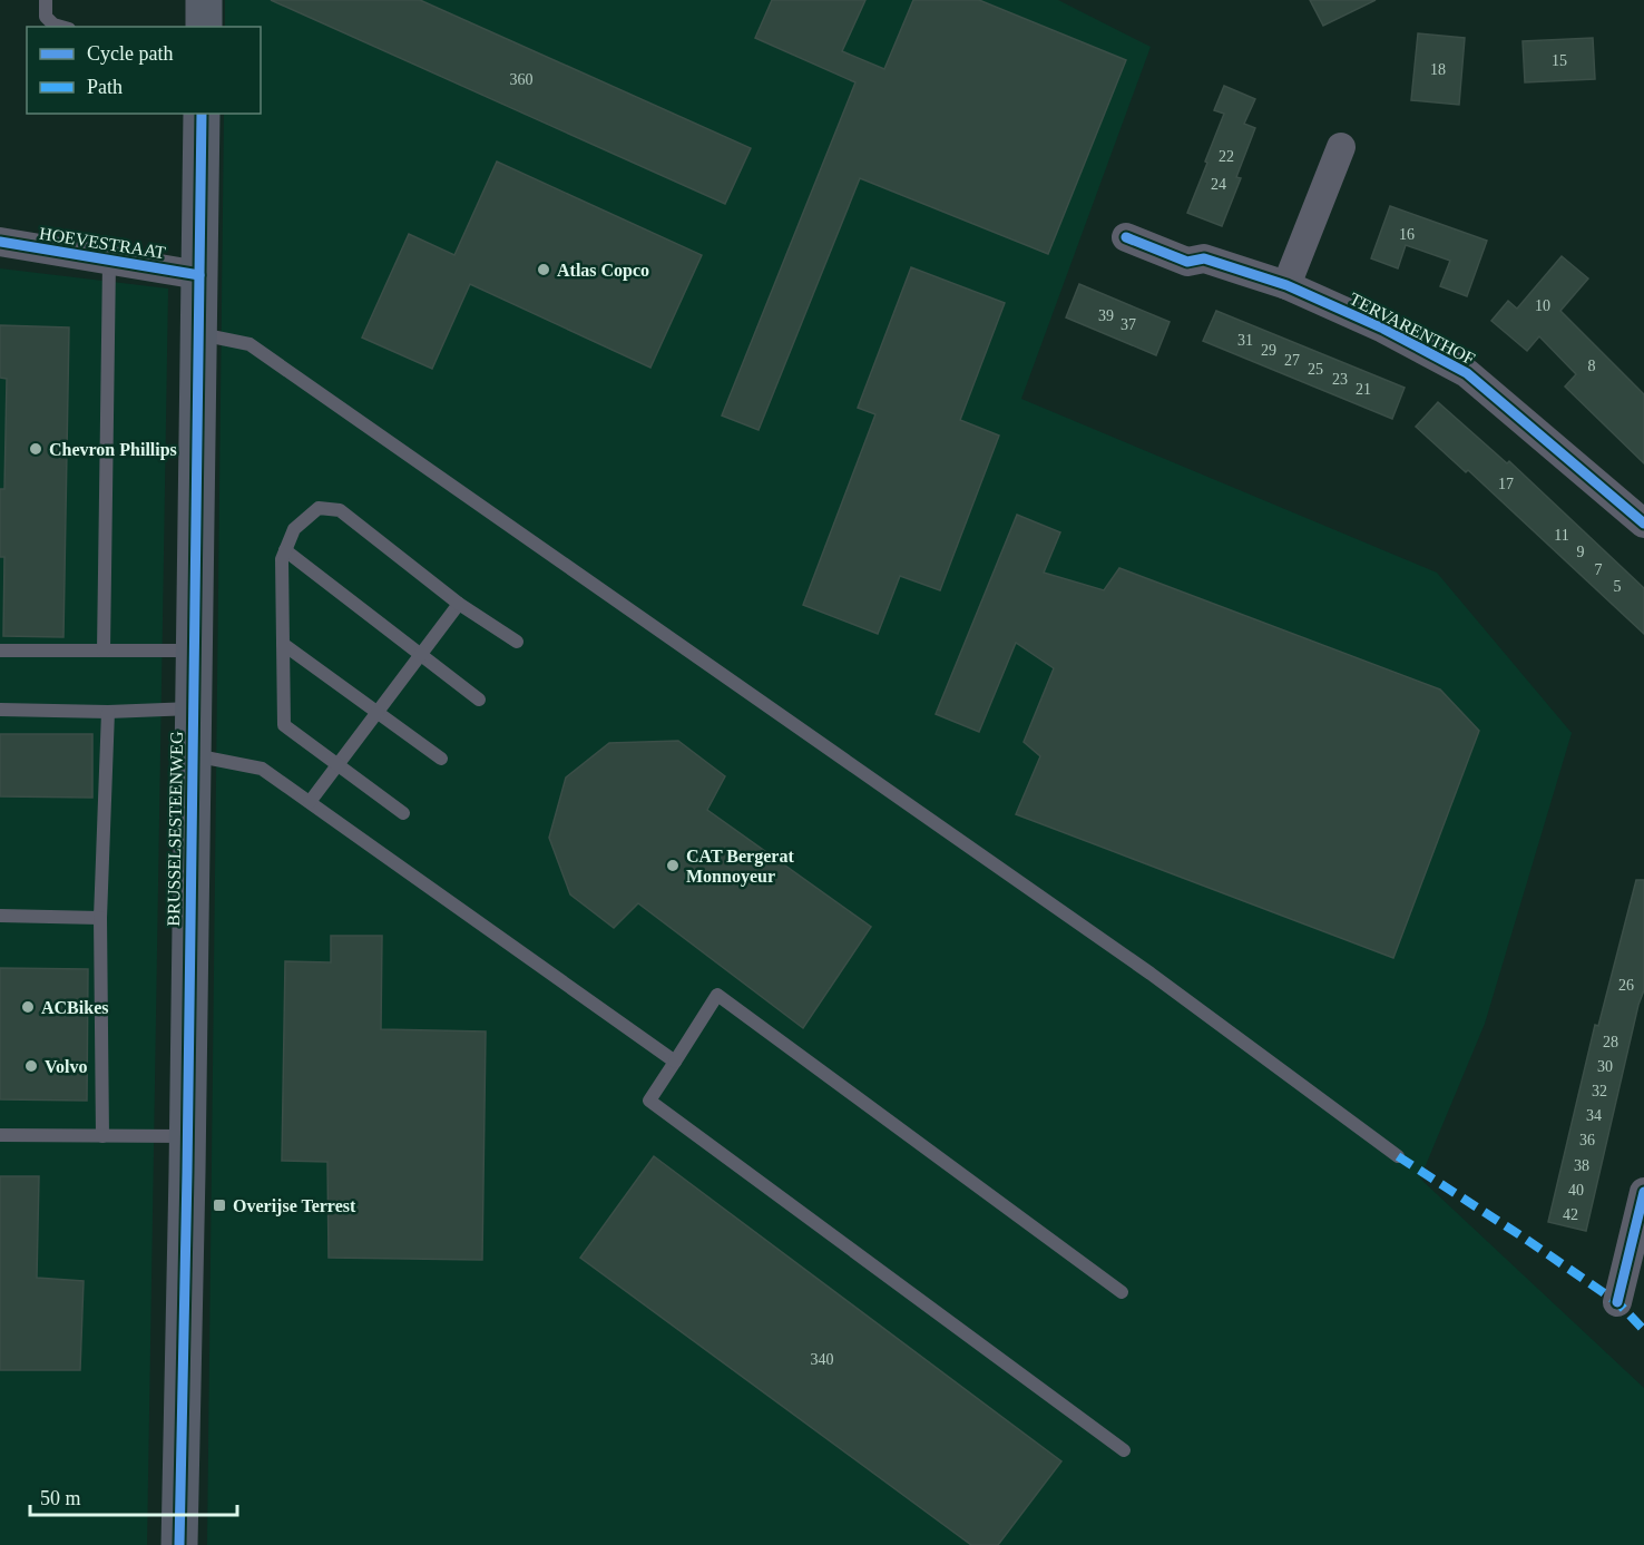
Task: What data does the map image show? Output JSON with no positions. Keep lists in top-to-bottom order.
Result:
{
  "streets": {
    "main road": ["BRUSSELSESTEENWEG"],
    "street": ["HOEVESTRAAT", "TERVARENTHOF"]
  },
  "crossings": [
    ["HOEVESTRAAT", "BRUSSELSESTEENWEG"]
  ],
  "places": {
    "other": [
      "Atlas Copco",
      "Chevron Phillips",
      "CAT Bergerat Monnoyeur",
      "ACBikes",
      "Volvo"
    ],
    "transit": ["Overijse Terrest"]
  },
  "house_numbers": [
    "15",
    "18",
    "360",
    "22",
    "24",
    "16",
    "10",
    "39",
    "37",
    "31",
    "29",
    "27",
    "8",
    "25",
    "23",
    "21",
    "17",
    "11",
    "9",
    "7",
    "5",
    "26",
    "28",
    "30",
    "32",
    "34",
    "36",
    "38",
    "40",
    "42",
    "340"
  ],
  "legend": ["Cycle path", "Path"],
  "scale_bar": "50 m"
}
